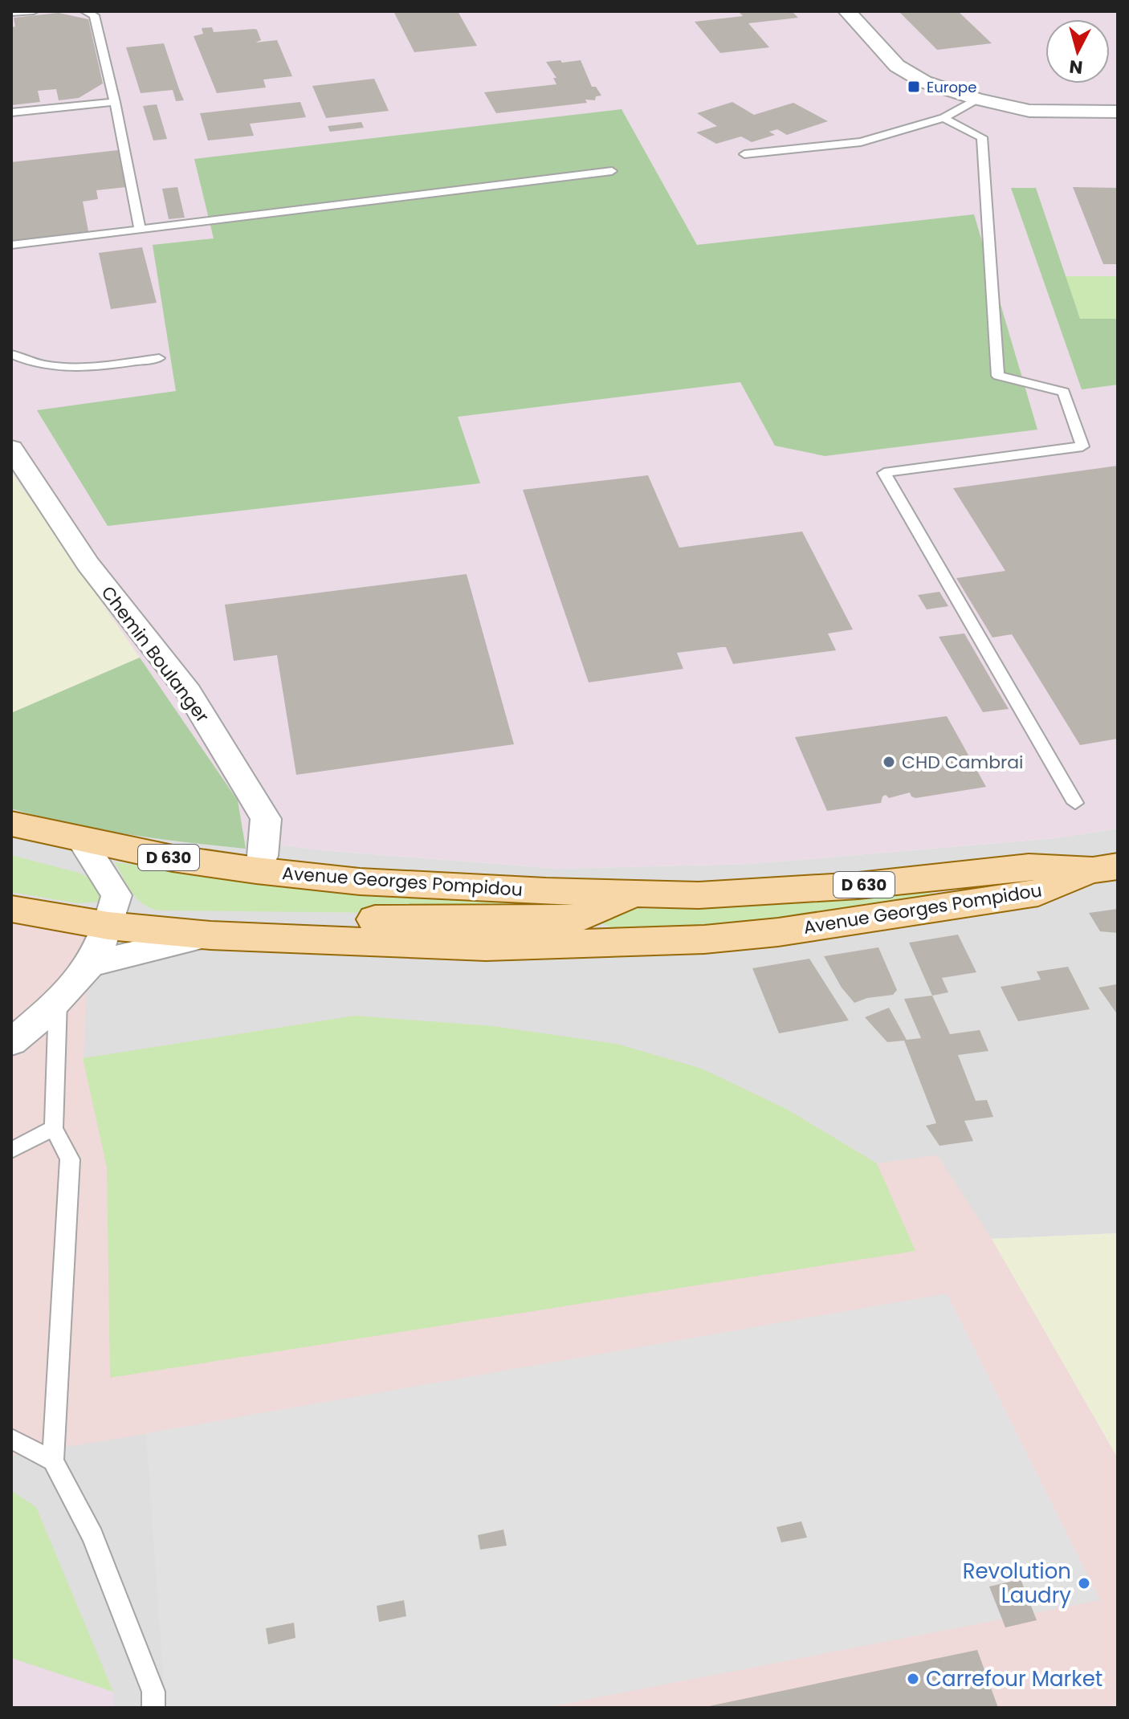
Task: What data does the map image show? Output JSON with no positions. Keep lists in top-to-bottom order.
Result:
{
  "streets": {
    "main road": ["D 630", "Avenue Georges Pompidou"],
    "street": ["Chemin Boulanger"]
  },
  "crossings": [
    ["Chemin Boulanger", "Avenue Georges Pompidou"]
  ],
  "places": {
    "transit": ["Europe"],
    "other": ["CHD Cambrai", "Revolution Laudry", "Carrefour Market"]
  },
  "north": "bottom"
}
